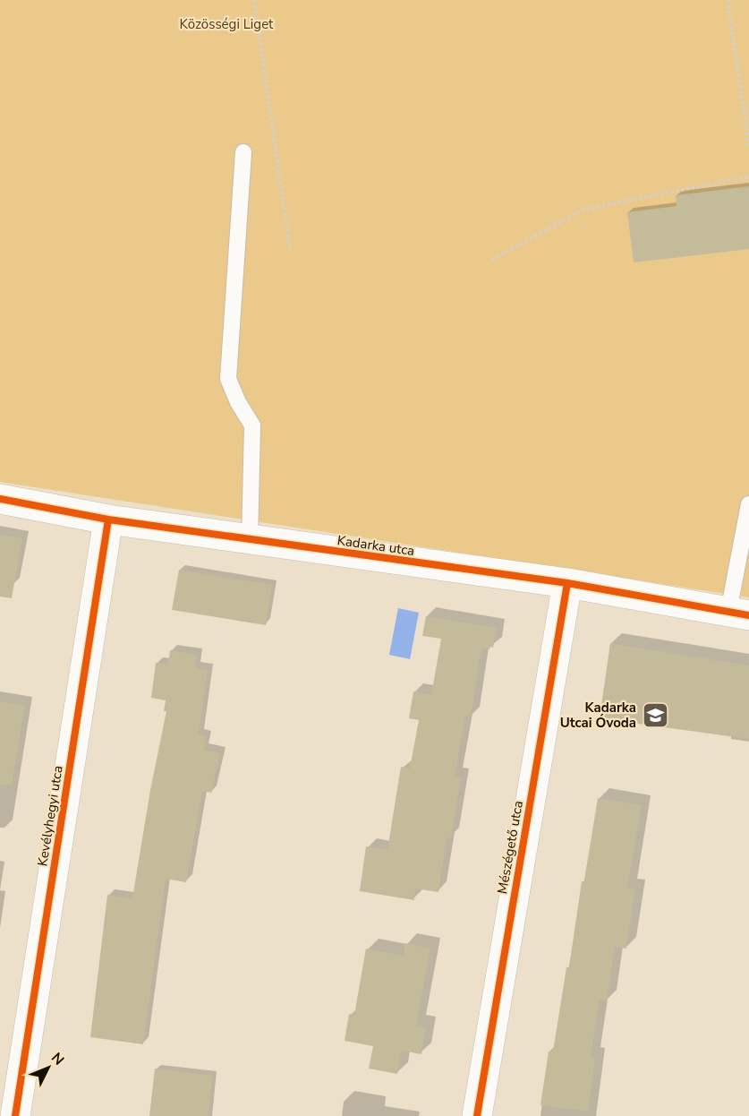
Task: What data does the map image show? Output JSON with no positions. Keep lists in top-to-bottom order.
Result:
{
  "streets": {
    "street": ["Kadarka utca", "Kevélyhegyi utca", "Mészégető utca"]
  },
  "crossings": [
    ["Kadarka utca", "Kevélyhegyi utca"],
    ["Kadarka utca", "Mészégető utca"]
  ],
  "parks": ["Közösségi Liget"],
  "places": {
    "school or university": ["Kadarka Utcai Óvoda"]
  },
  "north": "top right"
}
